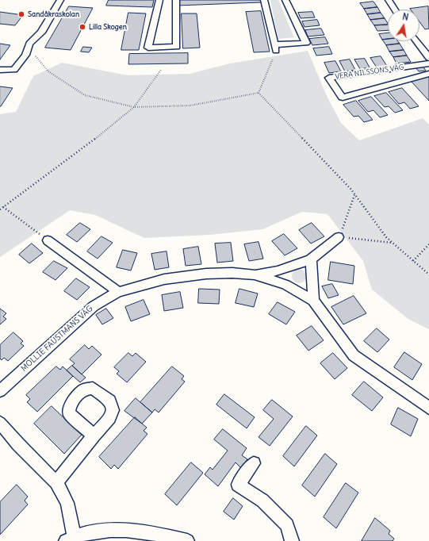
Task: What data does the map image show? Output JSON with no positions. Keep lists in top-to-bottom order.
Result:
{
  "streets": {
    "street": ["VERA NILSSONS VÄG", "MOLLIE FAUSTMANS VÄG"]
  },
  "places": ["Sandåkraskolan", "Lilla Skogen"],
  "north": "top"
}
